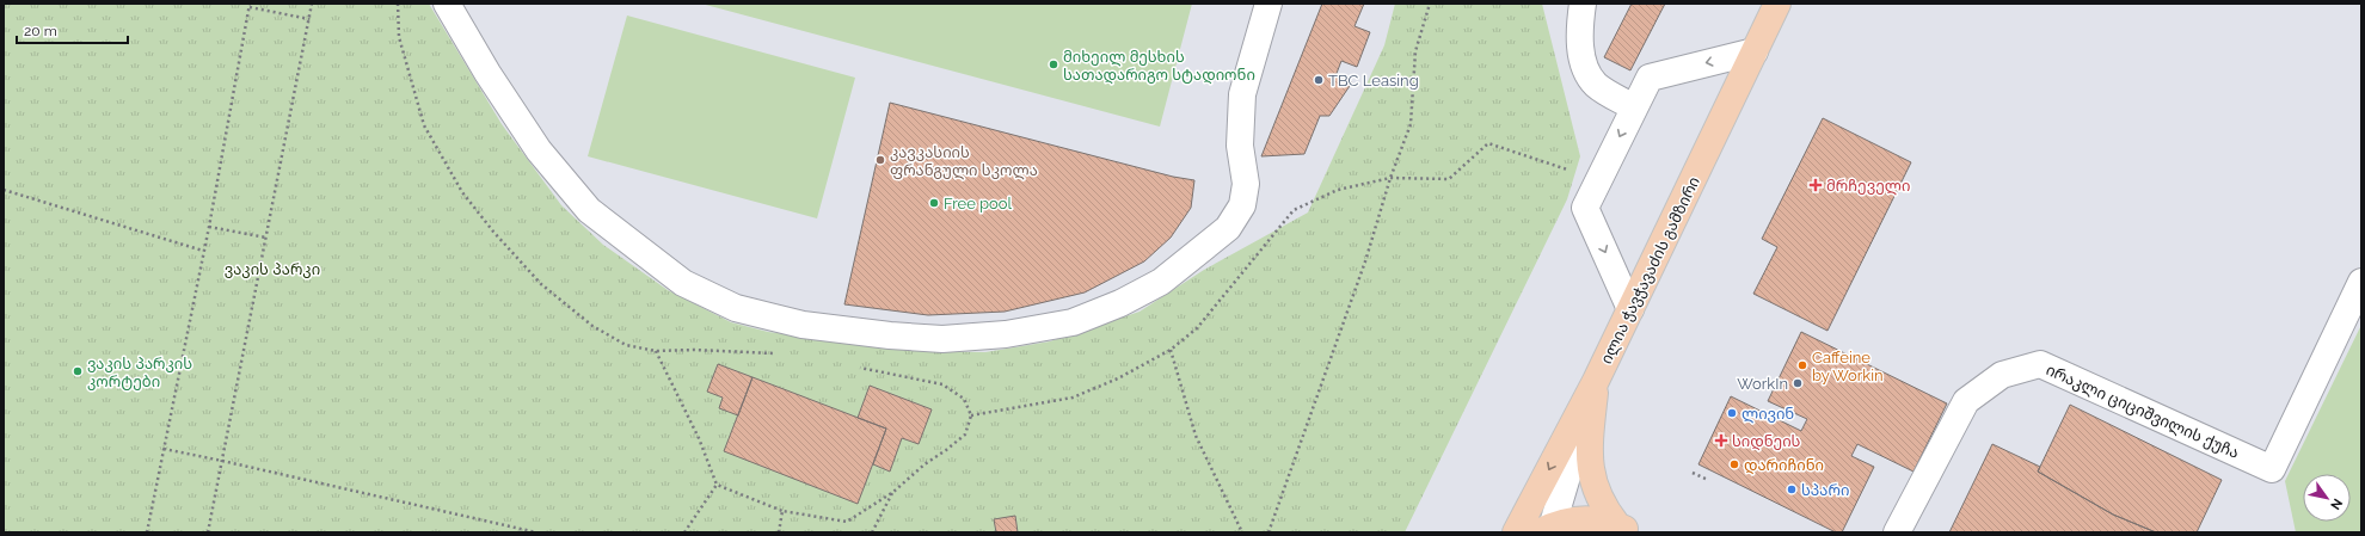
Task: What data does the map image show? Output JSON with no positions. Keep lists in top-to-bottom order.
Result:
{
  "streets": {
    "main road": ["ილია ჭავჭავაძის გამზირი"],
    "street": ["ირაკლი ციციშვილის ქუჩა"]
  },
  "parks": ["ვაკის პარკი"],
  "places": {
    "other": [
      "მიხეილ მესხის სათადარიგო სტადიონი",
      "TBC Leasing",
      "კავკასიის ფრანგული სკოლა",
      "Free pool",
      "Caffeine by Workin",
      "ვაკის პარკის კორტები",
      "WorkIn",
      "ლივინ",
      "დარიჩინი",
      "სპარი"
    ],
    "health": ["მრჩეველი", "სიდნეის"]
  },
  "scale_bar": "20 m",
  "north": "bottom right"
}
